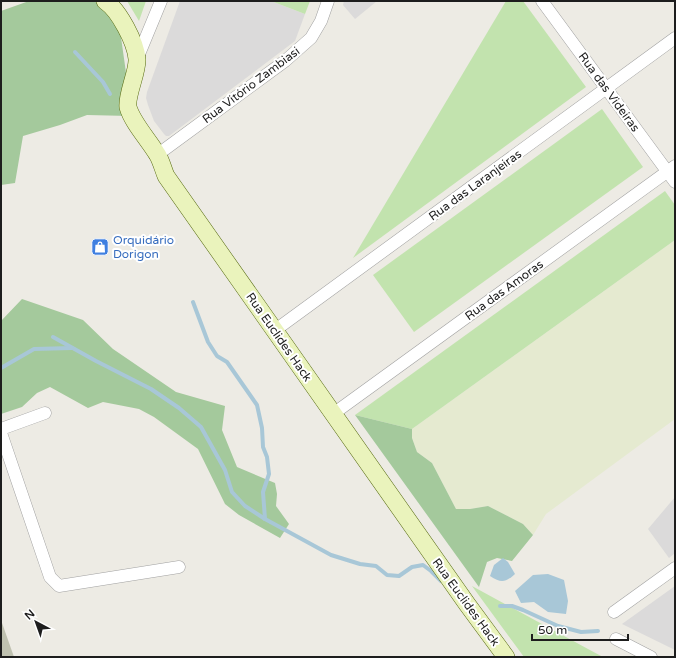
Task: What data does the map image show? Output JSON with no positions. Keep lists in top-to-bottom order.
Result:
{
  "streets": {
    "street": [
      "Rua Vitório Zambiasi",
      "Rua das Videiras",
      "Rua das Laranjeiras",
      "Rua das Amoras",
      "Rua Euclides Hack"
    ]
  },
  "crossings": [
    ["Rua Vitório Zambiasi", "Rua Euclides Hack"],
    ["Rua das Videiras", "Rua das Laranjeiras"],
    ["Rua das Videiras", "Rua das Amoras"],
    ["Rua das Laranjeiras", "Rua Euclides Hack"],
    ["Rua das Amoras", "Rua Euclides Hack"]
  ],
  "places": {
    "shop": ["Orquidário Dorigon"]
  },
  "scale_bar": "50 m",
  "north": "top left"
}
